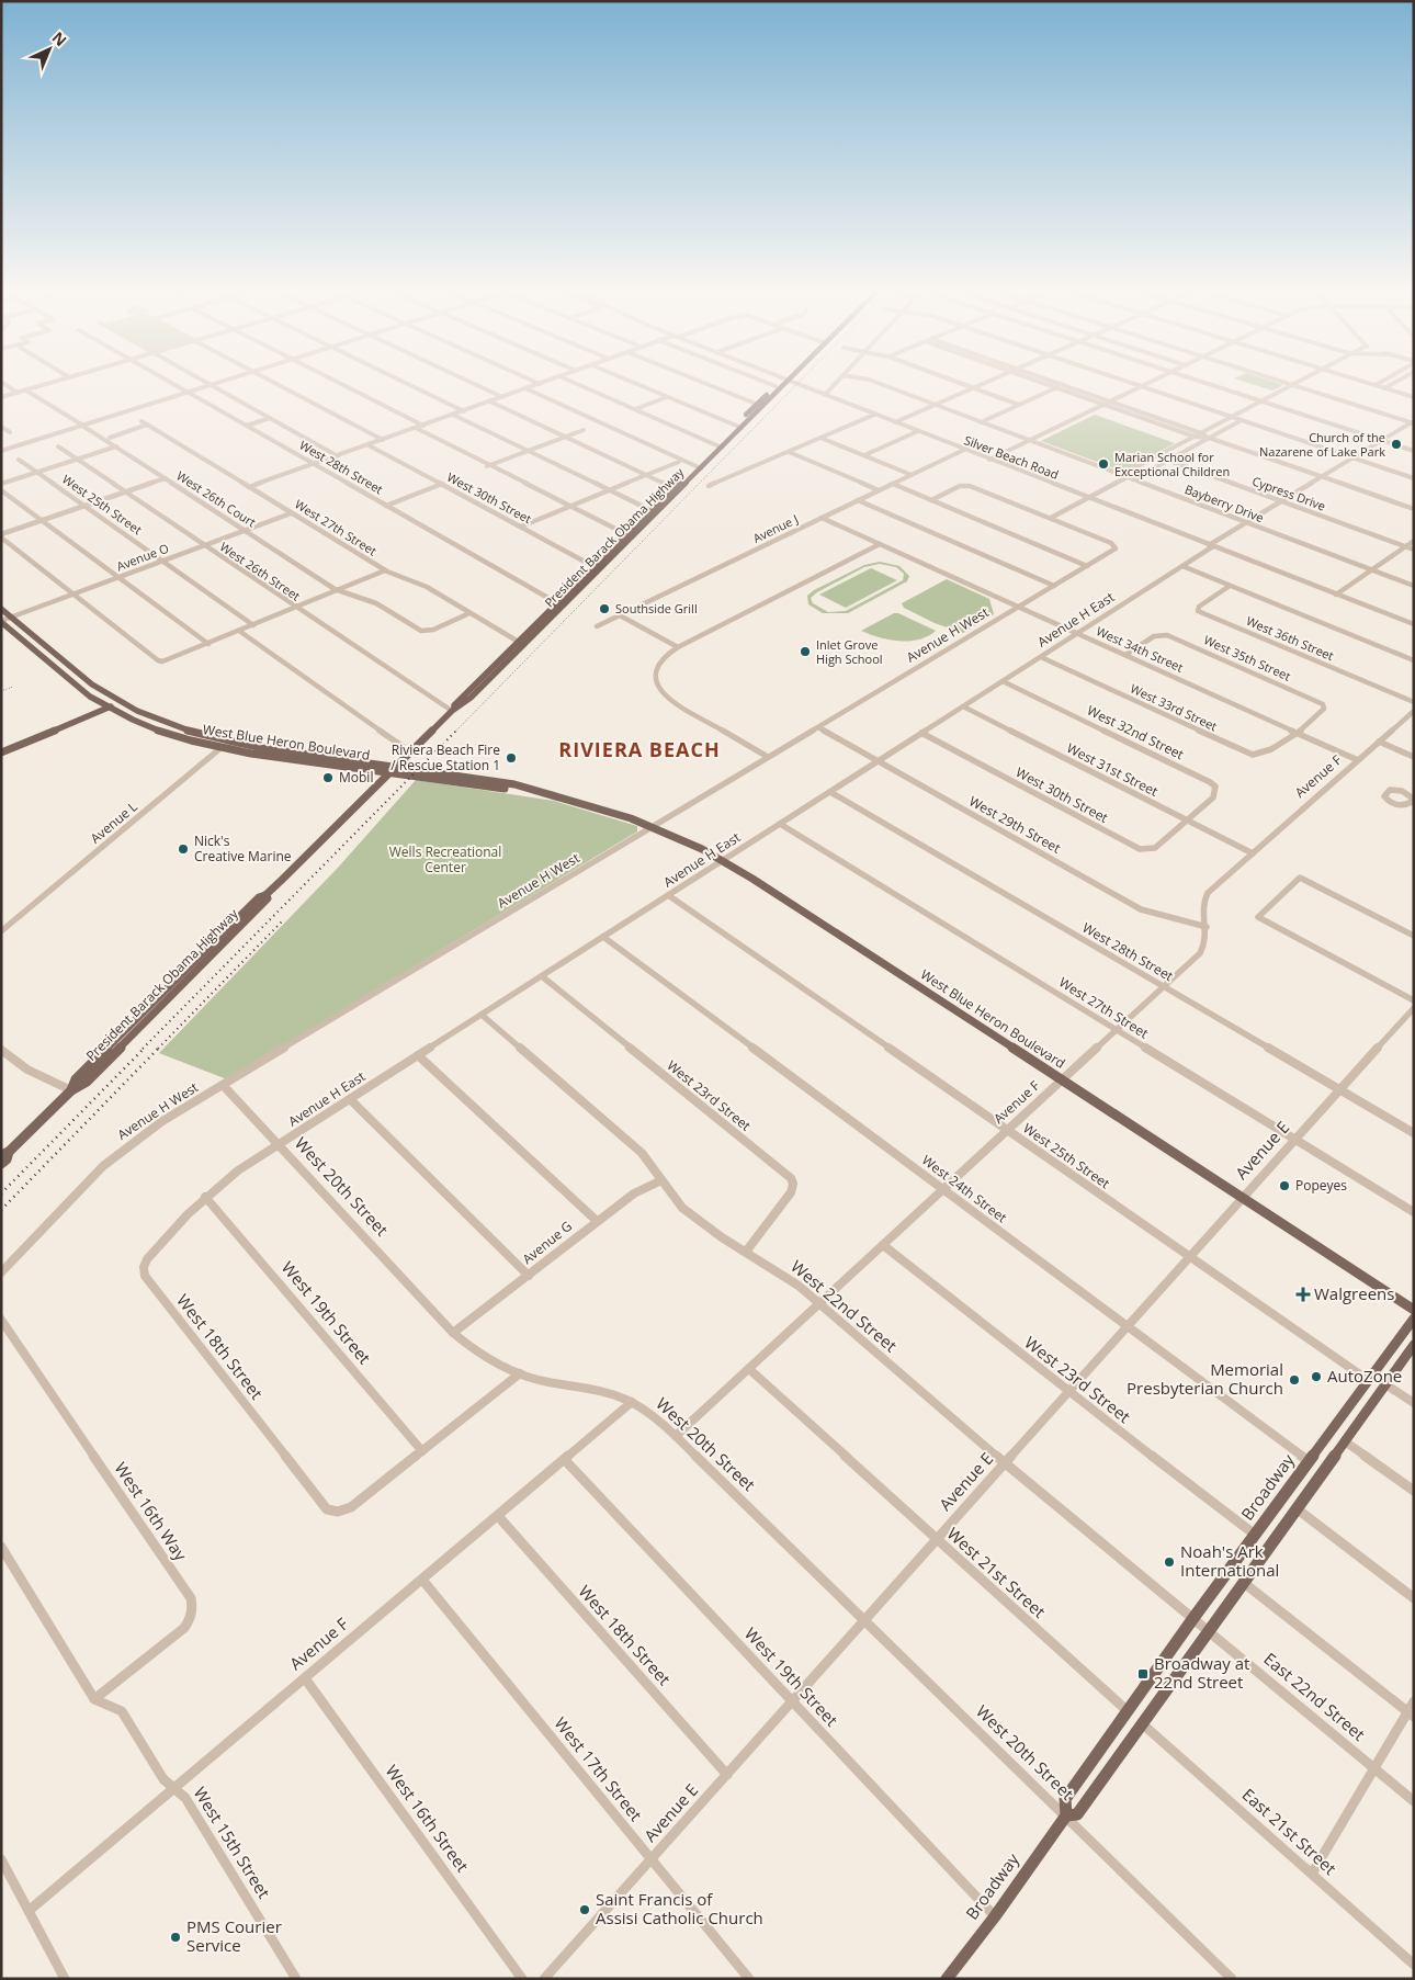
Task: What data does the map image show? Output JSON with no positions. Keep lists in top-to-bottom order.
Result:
{
  "streets": {
    "main road": ["President Barack Obama Highway", "West Blue Heron Boulevard", "Broadway"],
    "street": [
      "Silver Beach Road",
      "West 28th Street",
      "Cypress Drive",
      "West 30th Street",
      "West 26th Court",
      "Bayberry Drive",
      "West 25th Street",
      "West 27th Street",
      "Avenue J",
      "Avenue O",
      "West 26th Street",
      "Avenue H East",
      "Avenue H West",
      "West 36th Street",
      "West 34th Street",
      "West 35th Street",
      "West 33rd Street",
      "West 32nd Street",
      "West 31st Street",
      "Avenue F",
      "Avenue L",
      "West 29th Street",
      "West 23rd Street",
      "Avenue E",
      "West 20th Street",
      "West 24th Street",
      "Avenue G",
      "West 22nd Street",
      "West 19th Street",
      "West 18th Street",
      "West 16th Way",
      "West 21st Street",
      "East 22nd Street",
      "West 17th Street",
      "West 16th Street",
      "East 21st Street",
      "West 15th Street"
    ]
  },
  "crossings": [
    ["Silver Beach Road", "Avenue J"],
    ["Silver Beach Road", "Avenue H East"],
    ["West 28th Street", "President Barack Obama Highway"],
    ["West 28th Street", "Avenue H East"],
    ["West 28th Street", "Avenue F"],
    ["West 28th Street", "Avenue E"],
    ["Cypress Drive", "Avenue H East"],
    ["West 30th Street", "President Barack Obama Highway"],
    ["West 30th Street", "Avenue H East"],
    ["West 30th Street", "West 32nd Street"],
    ["West 30th Street", "West 31st Street"],
    ["West 26th Court", "West 27th Street"],
    ["West 26th Court", "Avenue O"],
    ["Bayberry Drive", "Avenue H East"],
    ["West 25th Street", "Avenue O"],
    ["West 25th Street", "Avenue H East"],
    ["West 25th Street", "Avenue F"],
    ["West 25th Street", "Avenue E"],
    ["West 25th Street", "Broadway"],
    ["West 27th Street", "President Barack Obama Highway"],
    ["West 27th Street", "Avenue O"],
    ["West 27th Street", "Avenue H East"],
    ["West 27th Street", "Avenue F"],
    ["West 27th Street", "Avenue E"],
    ["Avenue J", "West 34th Street"],
    ["President Barack Obama Highway", "West 26th Street"],
    ["President Barack Obama Highway", "West Blue Heron Boulevard"],
    ["Avenue O", "West 26th Street"],
    ["Avenue O", "West Blue Heron Boulevard"],
    ["Avenue H East", "West 34th Street"],
    ["Avenue H East", "West 33rd Street"],
    ["Avenue H East", "West 32nd Street"],
    ["Avenue H East", "West Blue Heron Boulevard"],
    ["Avenue H East", "West 31st Street"],
    ["Avenue H East", "West 29th Street"],
    ["Avenue H East", "West 23rd Street"],
    ["Avenue H East", "West 20th Street"],
    ["Avenue H East", "West 24th Street"],
    ["Avenue H East", "West 22nd Street"],
    ["Avenue H East", "West 19th Street"],
    ["Avenue H East", "West 18th Street"],
    ["Avenue H West", "West 34th Street"],
    ["Avenue H West", "West Blue Heron Boulevard"],
    ["Avenue H West", "West 29th Street"],
    ["Avenue H West", "West 20th Street"],
    ["West 34th Street", "West 35th Street"],
    ["West 34th Street", "West 33rd Street"],
    ["West 34th Street", "Avenue F"],
    ["West 35th Street", "West 33rd Street"],
    ["West 32nd Street", "West 31st Street"],
    ["West Blue Heron Boulevard", "Avenue F"],
    ["West Blue Heron Boulevard", "Avenue L"],
    ["West Blue Heron Boulevard", "Avenue E"],
    ["West 31st Street", "Avenue F"],
    ["Avenue F", "West 29th Street"],
    ["Avenue F", "West 23rd Street"],
    ["Avenue F", "West 20th Street"],
    ["Avenue F", "West 24th Street"],
    ["Avenue F", "West 22nd Street"],
    ["Avenue F", "West 19th Street"],
    ["Avenue F", "West 18th Street"],
    ["Avenue F", "West 21st Street"],
    ["Avenue F", "West 17th Street"],
    ["Avenue F", "West 16th Street"],
    ["Avenue F", "West 15th Street"],
    ["West 23rd Street", "Avenue E"],
    ["West 23rd Street", "West 22nd Street"],
    ["West 23rd Street", "Broadway"],
    ["Avenue E", "West 20th Street"],
    ["Avenue E", "West 24th Street"],
    ["Avenue E", "West 22nd Street"],
    ["Avenue E", "West 19th Street"],
    ["Avenue E", "West 18th Street"],
    ["Avenue E", "West 21st Street"],
    ["Avenue E", "West 17th Street"],
    ["West 20th Street", "Avenue G"],
    ["West 20th Street", "Broadway"],
    ["West 24th Street", "Broadway"],
    ["Avenue G", "West 22nd Street"],
    ["West 22nd Street", "Broadway"],
    ["West 22nd Street", "East 22nd Street"],
    ["West 19th Street", "West 18th Street"],
    ["West 19th Street", "Broadway"],
    ["Broadway", "West 21st Street"],
    ["Broadway", "East 22nd Street"],
    ["Broadway", "East 21st Street"],
    ["West 16th Way", "West 15th Street"]
  ],
  "districts": ["RIVIERA BEACH"],
  "parks": ["Wells Recreational Center"],
  "places": {
    "other": [
      "Church of the Nazarene of Lake Park",
      "Marian School for Exceptional Children",
      "Southside Grill",
      "Inlet Grove High School",
      "Riviera Beach Fire / Rescue Station 1",
      "Mobil",
      "Nick's Creative Marine",
      "Popeyes",
      "AutoZone",
      "Memorial Presbyterian Church",
      "Noah's Ark International",
      "Saint Francis of Assisi Catholic Church",
      "PMS Courier Service"
    ],
    "health": ["Walgreens"],
    "transit": ["Broadway at 22nd Street"]
  },
  "north": "top right"
}
